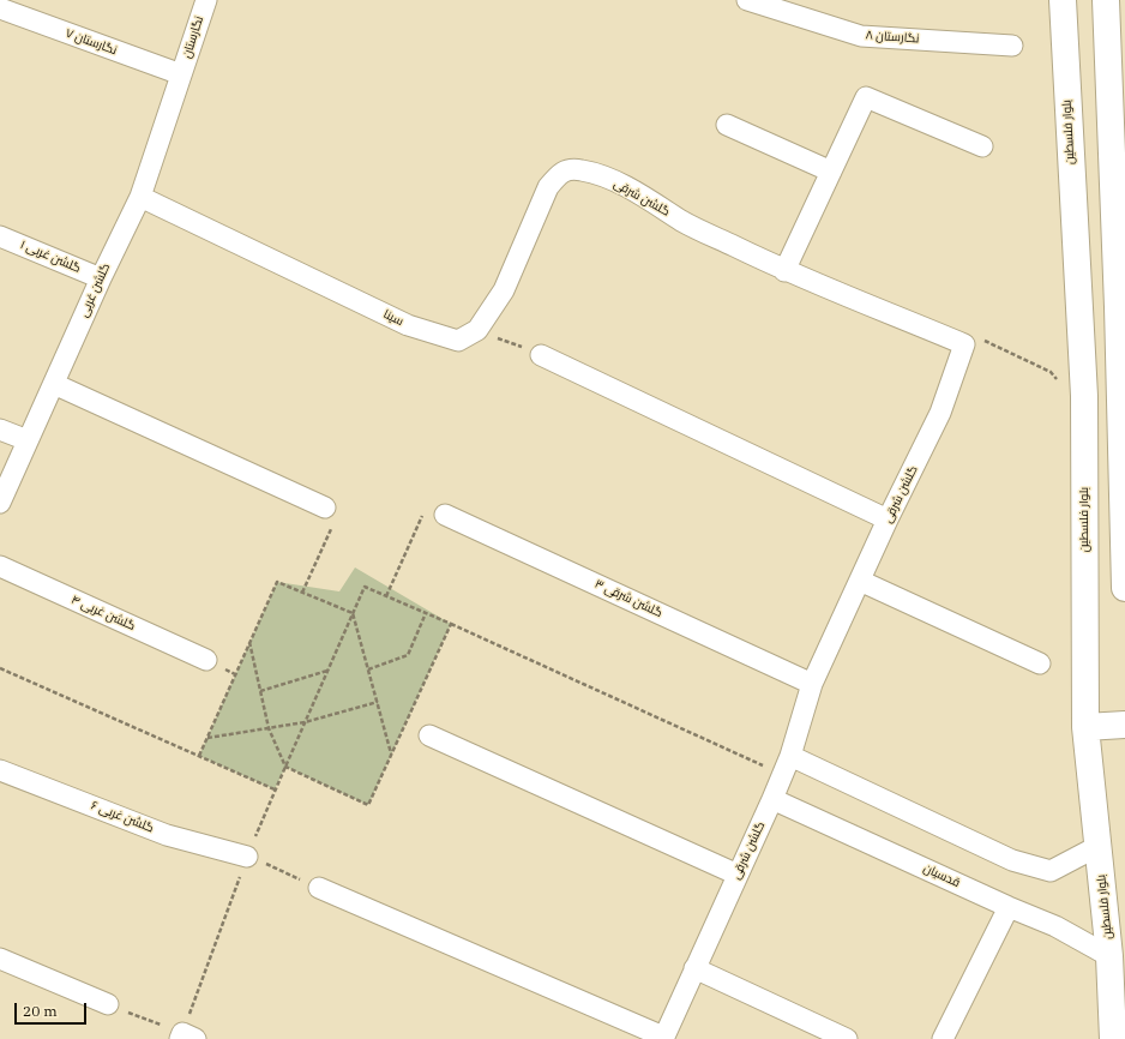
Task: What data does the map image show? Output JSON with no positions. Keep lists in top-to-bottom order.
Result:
{
  "streets": {
    "main road": ["بلوار فلسطین"],
    "street": [
      "نگارستان",
      "نگارستان ۸",
      "نگارستان ۷",
      "گلشن شرقی",
      "گلشن غربی ۱",
      "گلشن غربی",
      "سینا",
      "گلشن شرقی ۳",
      "گلشن غربی ۴",
      "گلشن غربی ۶",
      "قدسیان"
    ]
  },
  "crossings": [
    ["نگارستان", "نگارستان ۷"],
    ["نگارستان", "گلشن غربی"],
    ["نگارستان ۷", "گلشن غربی"],
    ["بلوار فلسطین", "قدسیان"],
    ["گلشن شرقی", "سینا"],
    ["گلشن شرقی", "گلشن شرقی ۳"],
    ["گلشن شرقی", "قدسیان"],
    ["گلشن غربی ۱", "گلشن غربی"],
    ["گلشن غربی", "سینا"]
  ],
  "scale_bar": "20 m"
}
